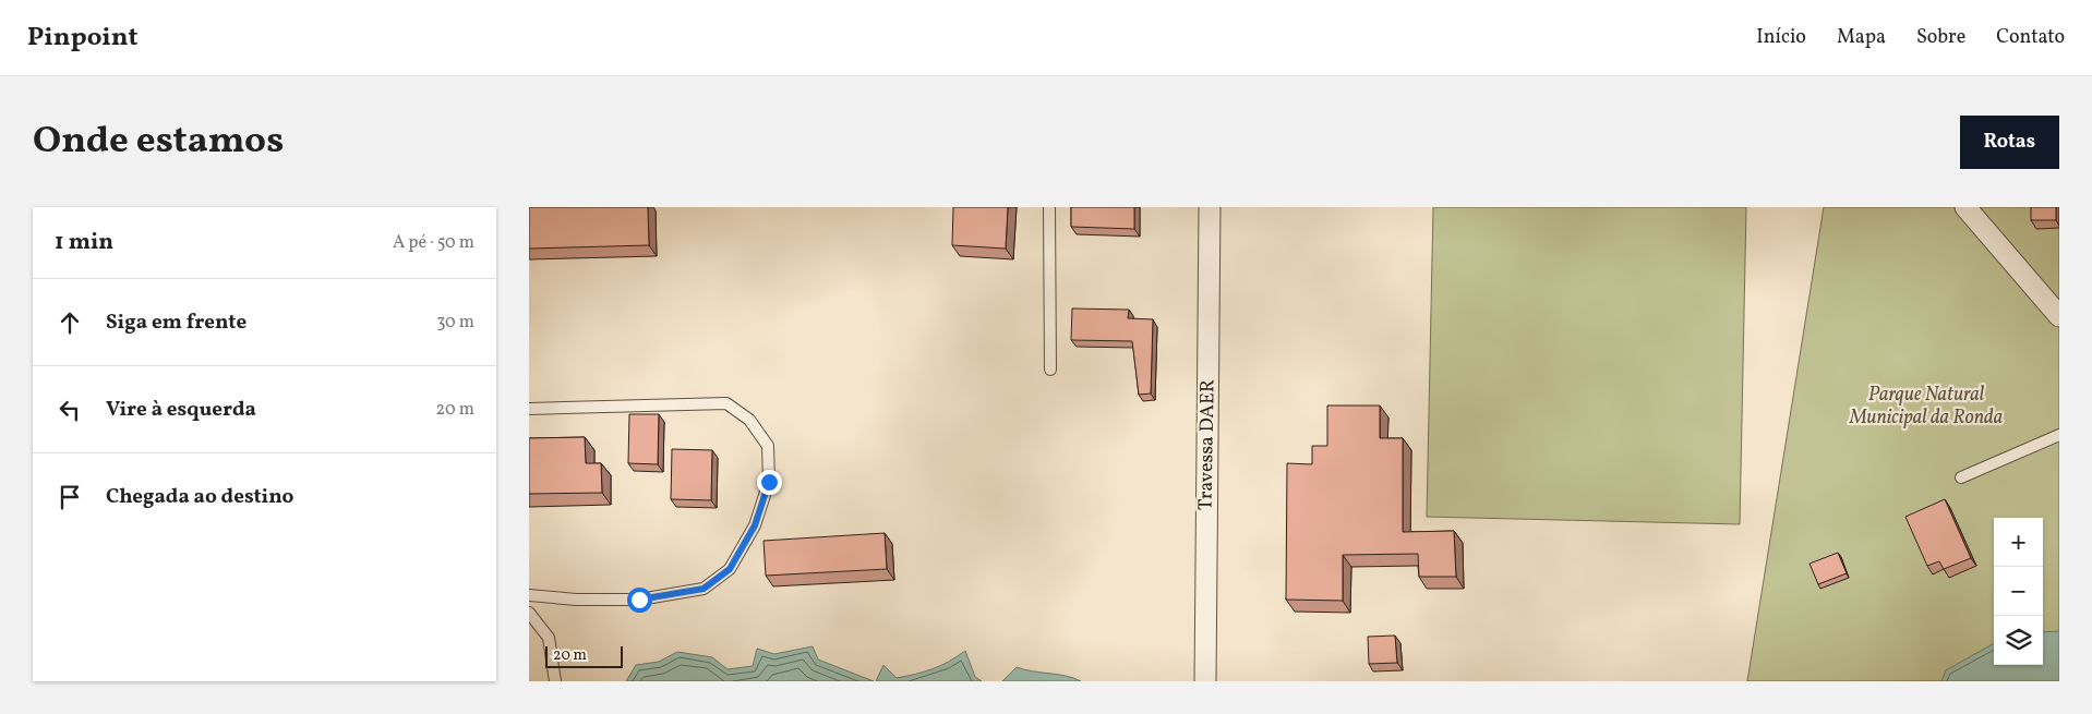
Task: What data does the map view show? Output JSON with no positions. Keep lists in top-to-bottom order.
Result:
{
  "streets": {
    "street": ["Travessa DAER"]
  },
  "parks": ["Parque Natural Municipal da Ronda"],
  "scale_bar": "20 m",
  "page": {
    "header": "Pinpoint",
    "nav": [
      "Início",
      "Mapa",
      "Sobre",
      "Contato"
    ],
    "title": "Onde estamos",
    "buttons": "Rotas",
    "heading": ["1 min", "A pé · 50 m"],
    "list": [
      ["Siga em frente", "30 m"],
      ["Vire à esquerda", "20 m"],
      "Chegada ao destino"
    ],
    "map_buttons": ["+", "−"],
    "scale": "20 m"
  }
}
